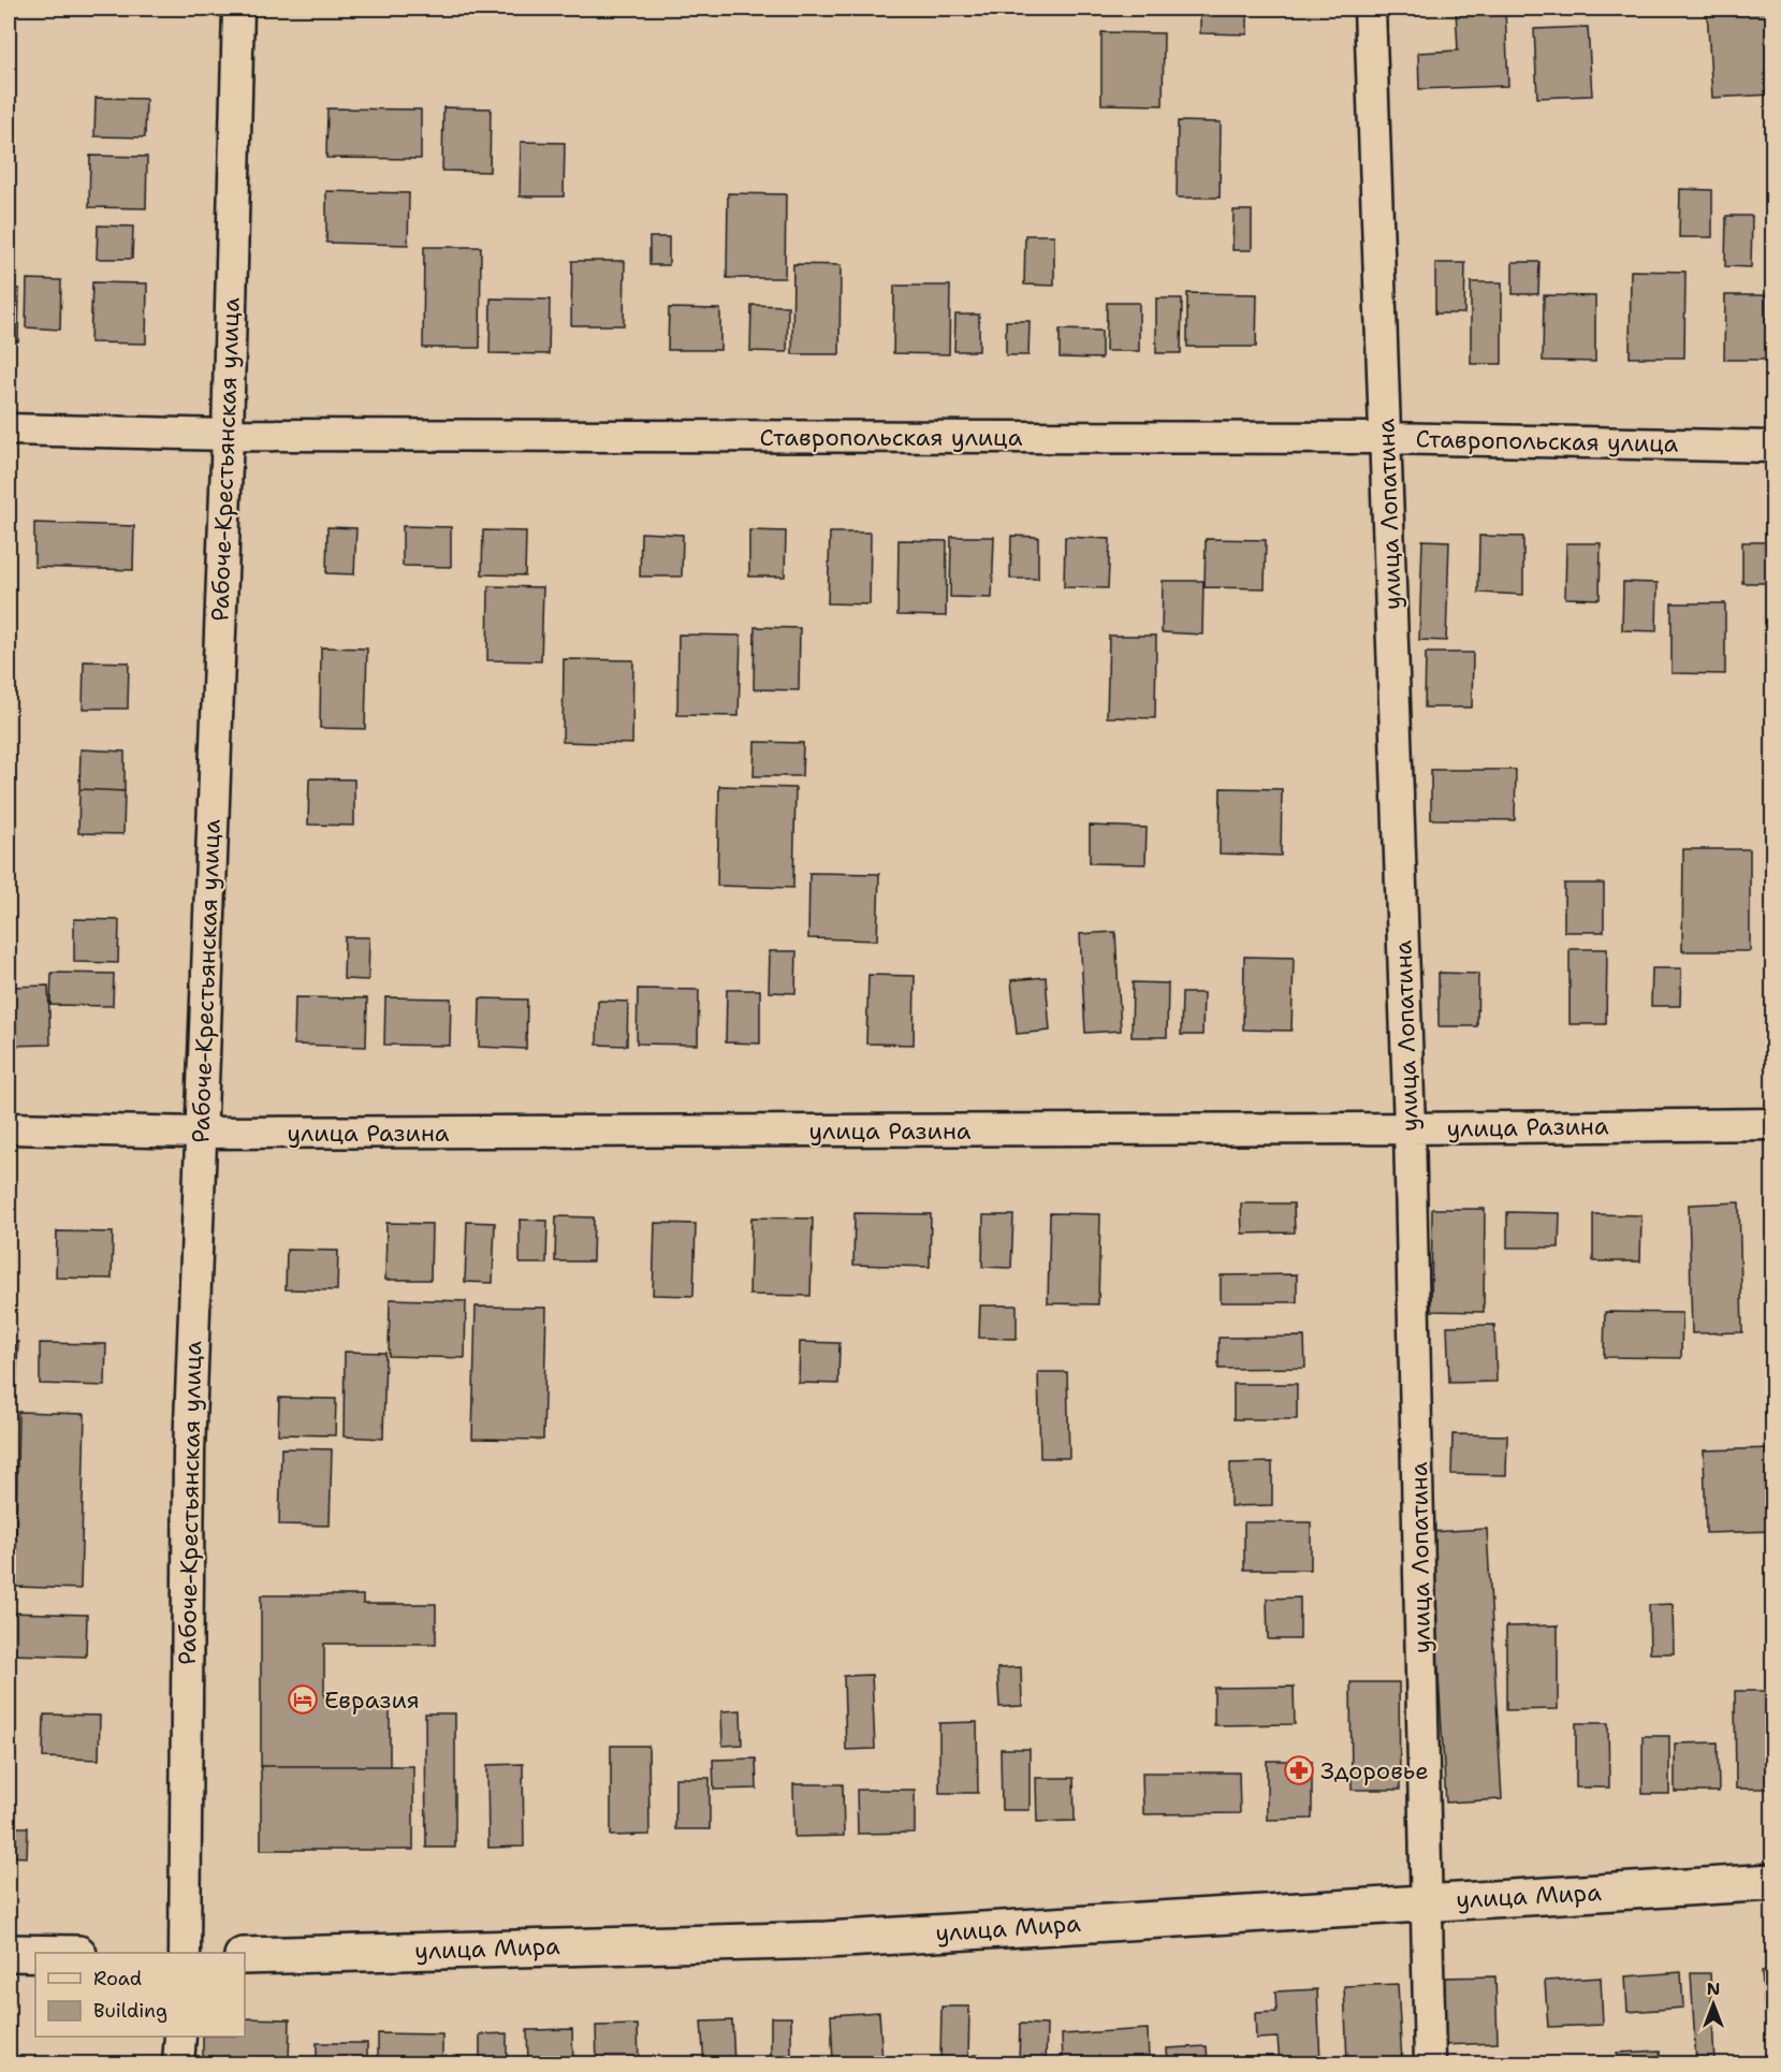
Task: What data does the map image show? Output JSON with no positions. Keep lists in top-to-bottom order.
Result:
{
  "streets": {
    "main road": ["улица Мира"],
    "street": [
      "Ставропольская улица",
      "Рабоче-Крестьянская улица",
      "улица Лопатина",
      "улица Разина"
    ]
  },
  "crossings": [
    ["Ставропольская улица", "Рабоче-Крестьянская улица"],
    ["Ставропольская улица", "улица Лопатина"],
    ["Рабоче-Крестьянская улица", "улица Разина"],
    ["улица Лопатина", "улица Разина"],
    ["улица Лопатина", "улица Мира"]
  ],
  "places": {
    "hotel": ["Евразия"],
    "pharmacy": ["Здоровье"]
  },
  "legend": ["Road", "Building"],
  "north": "top"
}
